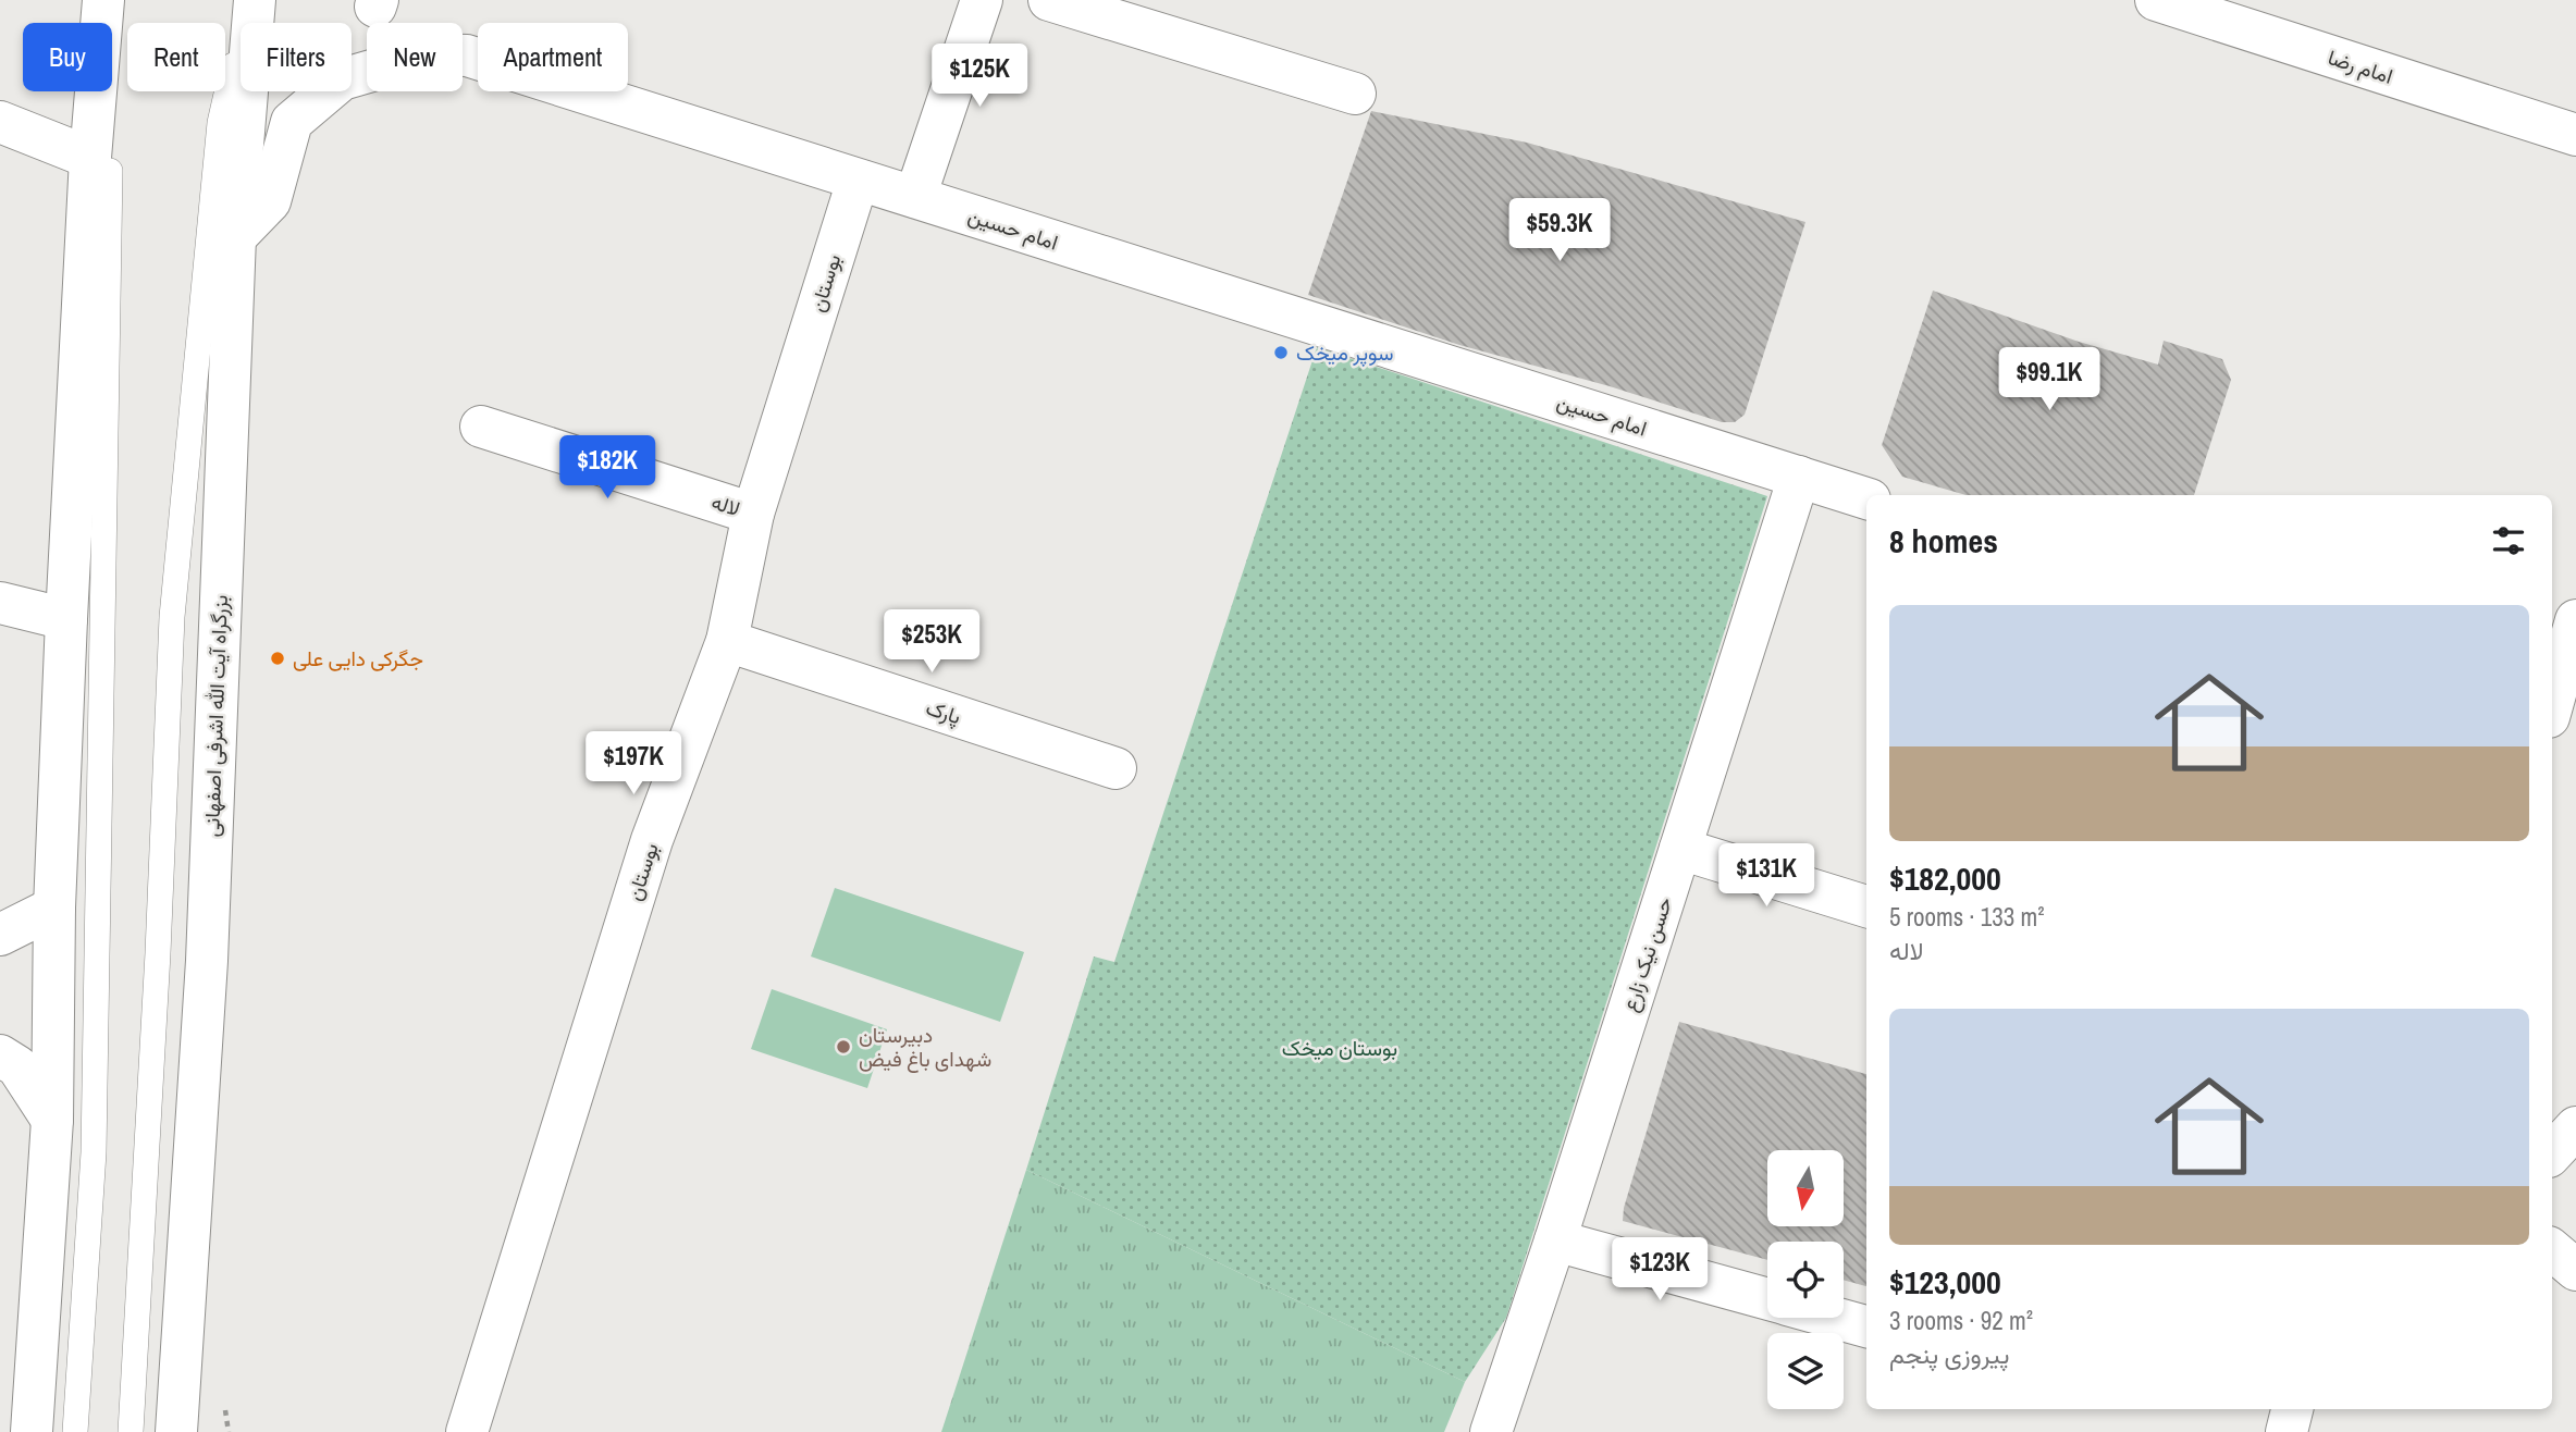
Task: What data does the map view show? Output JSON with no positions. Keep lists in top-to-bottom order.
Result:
{
  "streets": {
    "main road": [
      "امام رضا",
      "امام حسین",
      "بوستان",
      "لاله",
      "پارک",
      "بزرگراه آیت الله اشرفی اصفهانی",
      "حسن نیک زارع"
    ]
  },
  "crossings": [
    ["امام حسین", "بوستان"],
    ["امام حسین", "بزرگراه آیت الله اشرفی اصفهانی"],
    ["امام حسین", "حسن نیک زارع"],
    ["بوستان", "لاله"],
    ["بوستان", "پارک"]
  ],
  "parks": ["بوستان میخک"],
  "places": ["سوپر میخک", "جگرکی دایی علی", "دبیرستان شهدای باغ فیض"],
  "north": "bottom",
  "page": {
    "chip": [
      "Buy",
      "Rent",
      "Filters",
      "New",
      "Apartment"
    ],
    "price": [
      "$125K",
      "$59.3K",
      "$99.1K",
      "$182K",
      "$253K",
      "$197K",
      "$131K",
      "$123K"
    ],
    "heading": "8 homes",
    "list": [
      {
        "name": "$182,000",
        "note": "5 rooms · 133 m² · لاله"
      },
      {
        "name": "$123,000",
        "note": "3 rooms · 92 m² · پیروزی پنجم"
      }
    ]
  }
}
